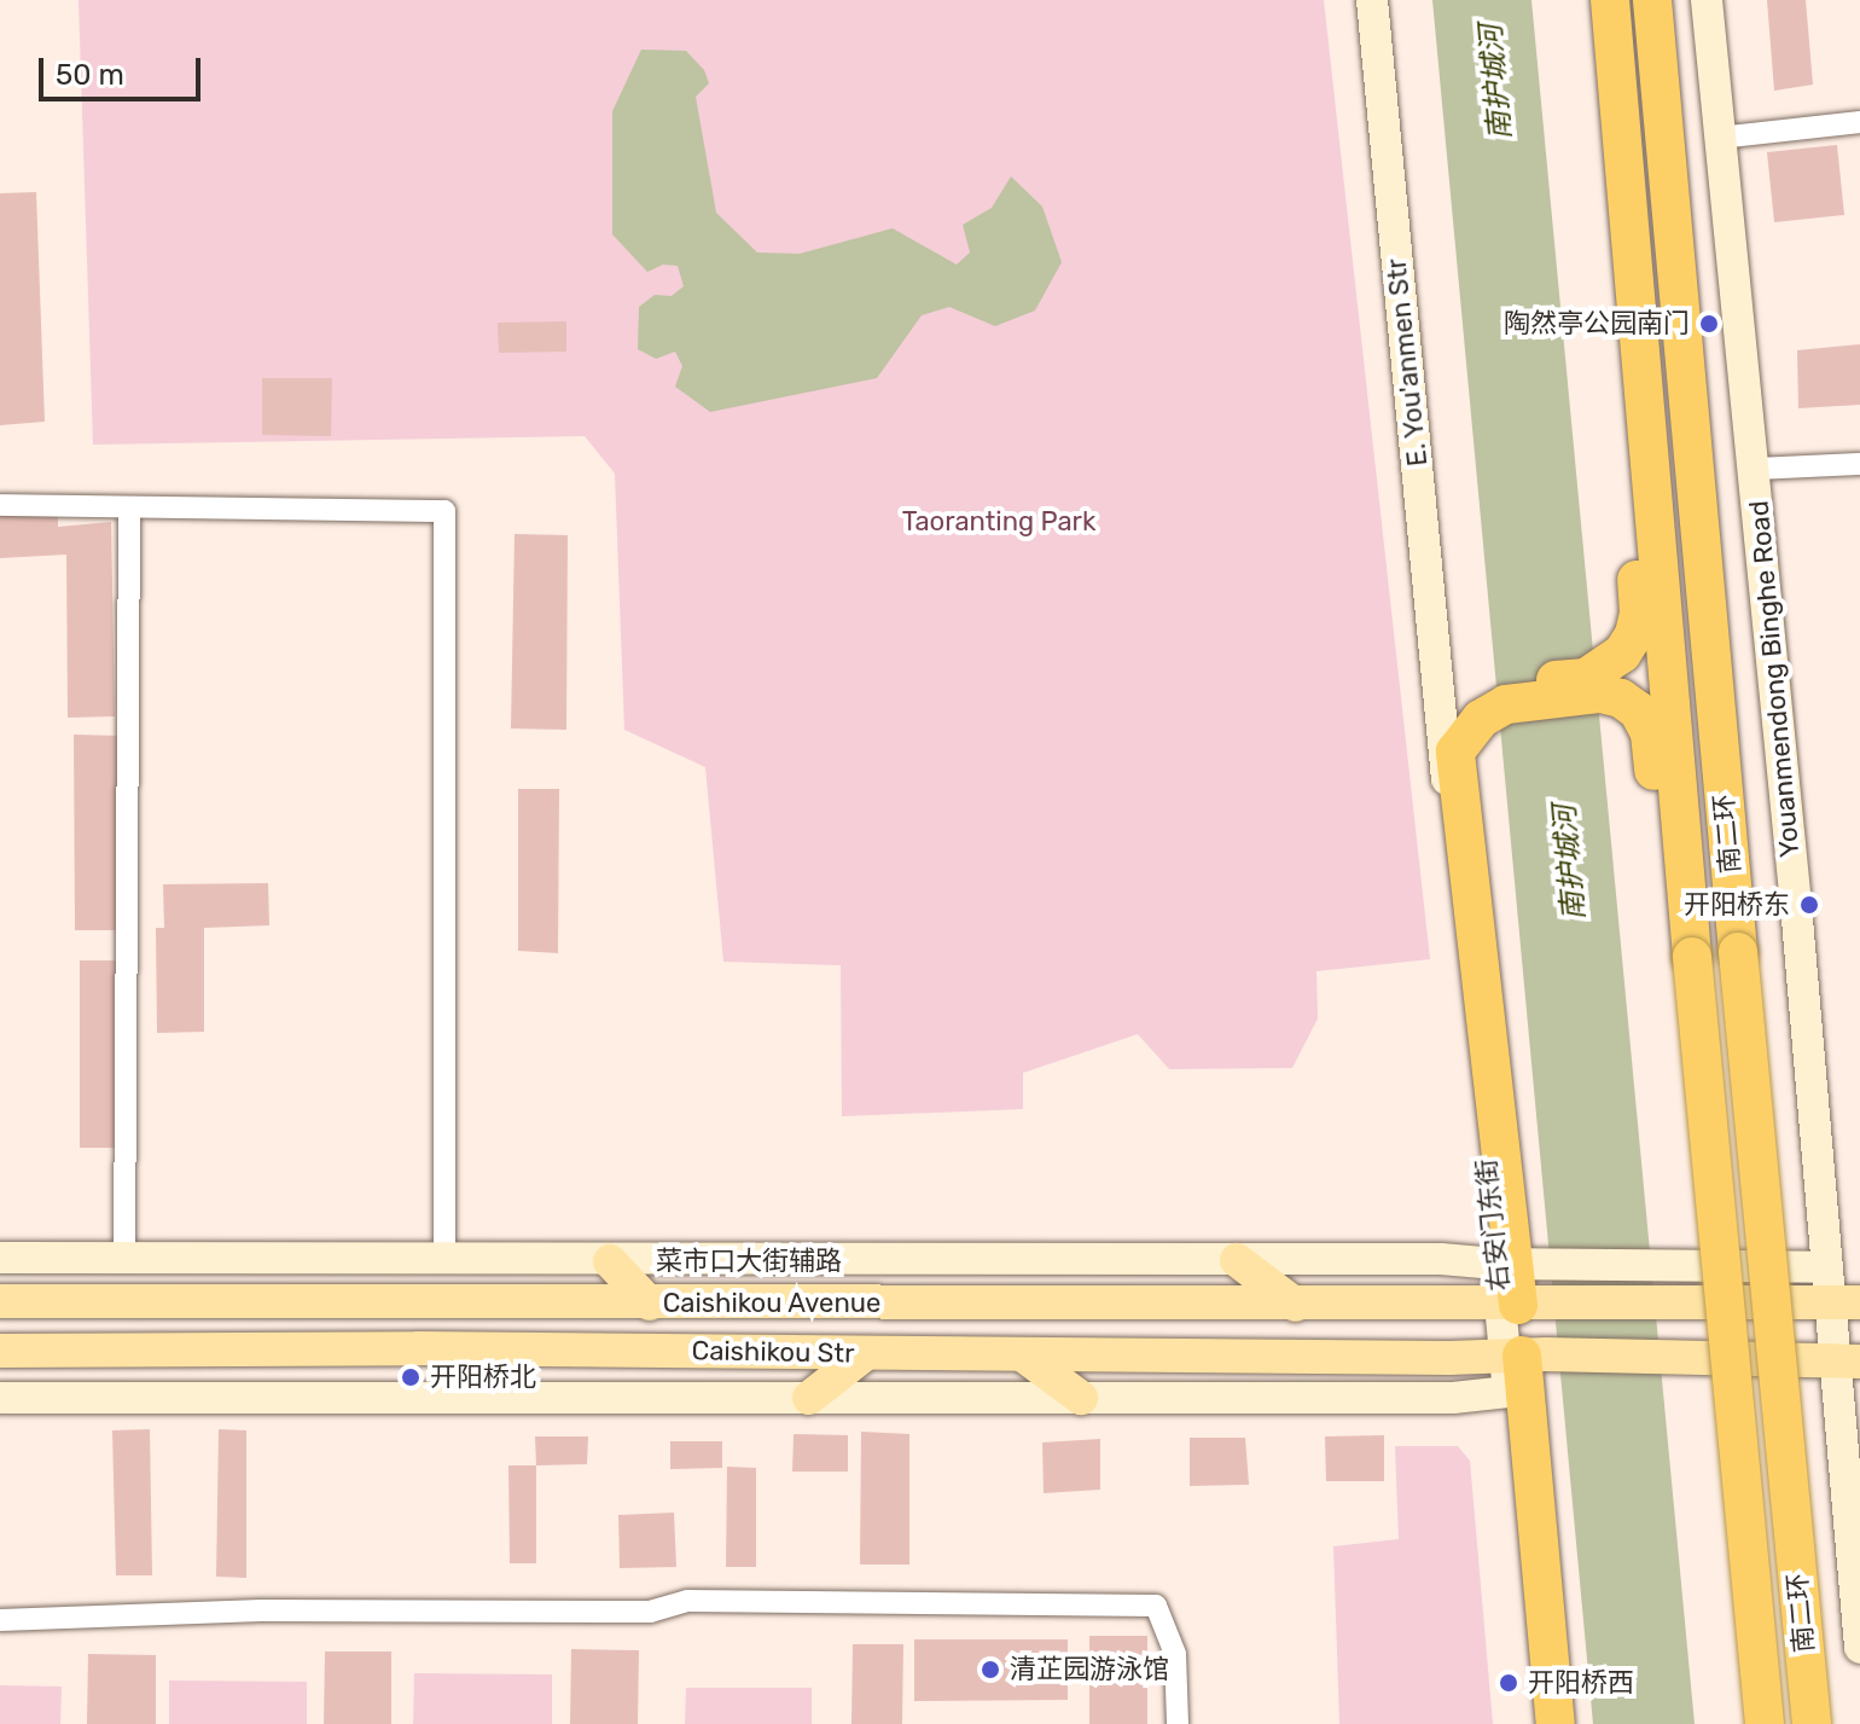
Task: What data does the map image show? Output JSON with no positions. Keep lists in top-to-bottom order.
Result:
{
  "streets": {
    "highway": ["南二环"],
    "main road": ["Caishikou Avenue", "Caishikou Str"],
    "street": [
      "E. You'anmen Str",
      "Youanmendong Binghe Road",
      "右安门东街",
      "菜市口大街辅路"
    ]
  },
  "crossings": [
    ["E. You'anmen Str", "右安门东街"],
    ["Youanmendong Binghe Road", "菜市口大街辅路"],
    ["Youanmendong Binghe Road", "Caishikou Avenue"],
    ["Youanmendong Binghe Road", "Caishikou Str"],
    ["右安门东街", "菜市口大街辅路"],
    ["右安门东街", "Caishikou Avenue"],
    ["右安门东街", "Caishikou Str"],
    ["菜市口大街辅路", "Caishikou Avenue"]
  ],
  "water": ["南护城河"],
  "parks": ["Taoranting Park"],
  "places": [
    "陶然亭公园南门",
    "开阳桥东",
    "开阳桥北",
    "清芷园游泳馆",
    "开阳桥西"
  ],
  "scale_bar": "50 m"
}
